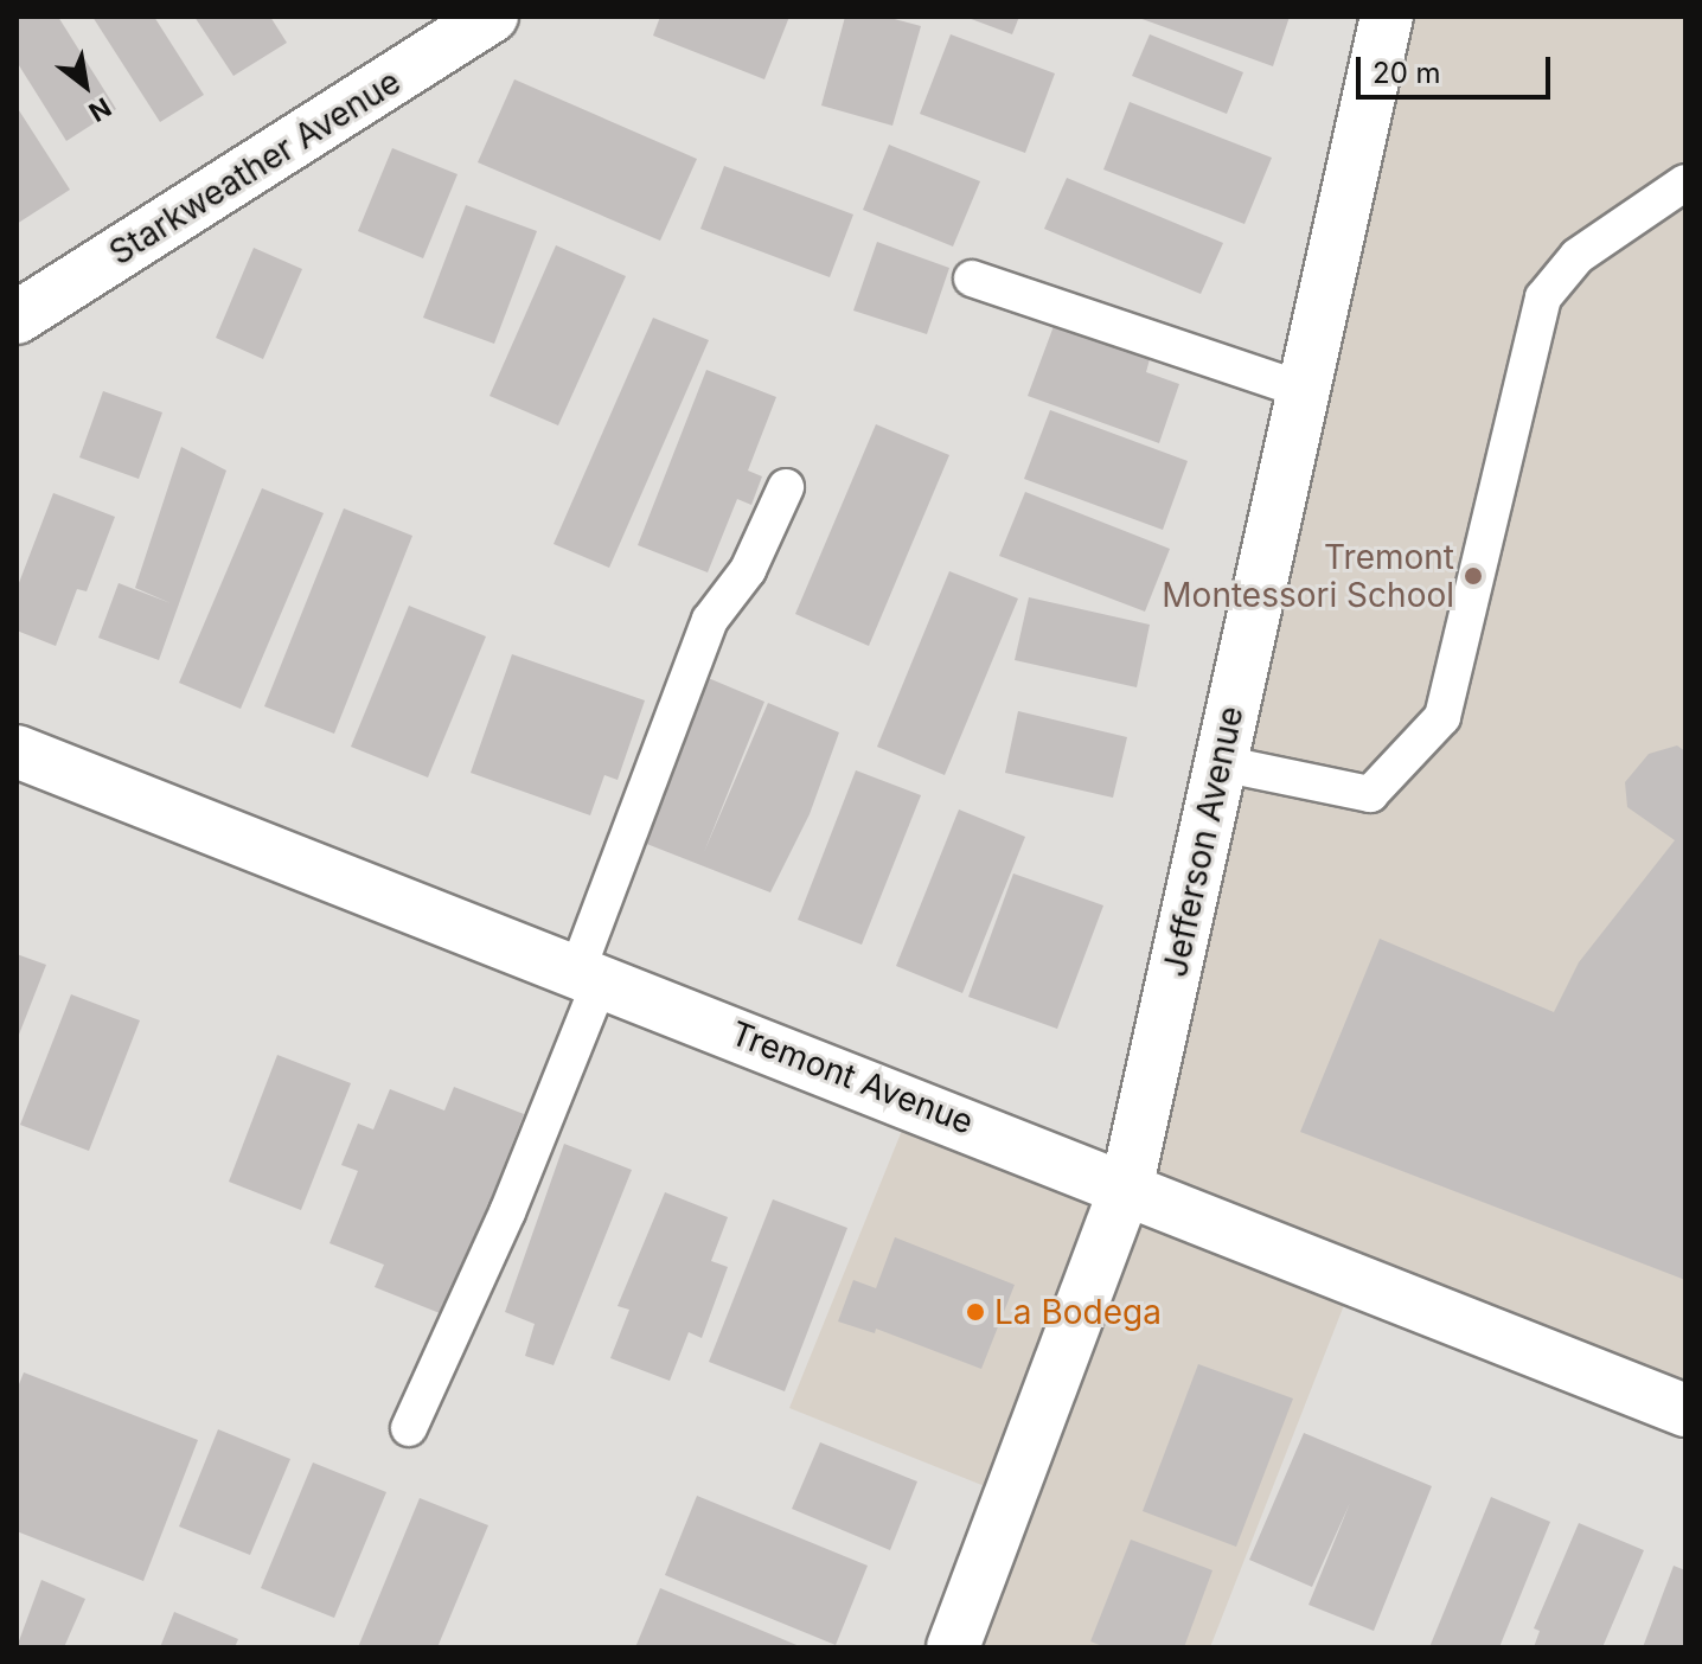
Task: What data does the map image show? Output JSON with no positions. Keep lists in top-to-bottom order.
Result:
{
  "streets": {
    "street": ["Starkweather Avenue", "Jefferson Avenue", "Tremont Avenue"]
  },
  "crossings": [
    ["Jefferson Avenue", "Tremont Avenue"]
  ],
  "places": ["Tremont Montessori School", "La Bodega"],
  "scale_bar": "20 m",
  "north": "bottom right"
}
